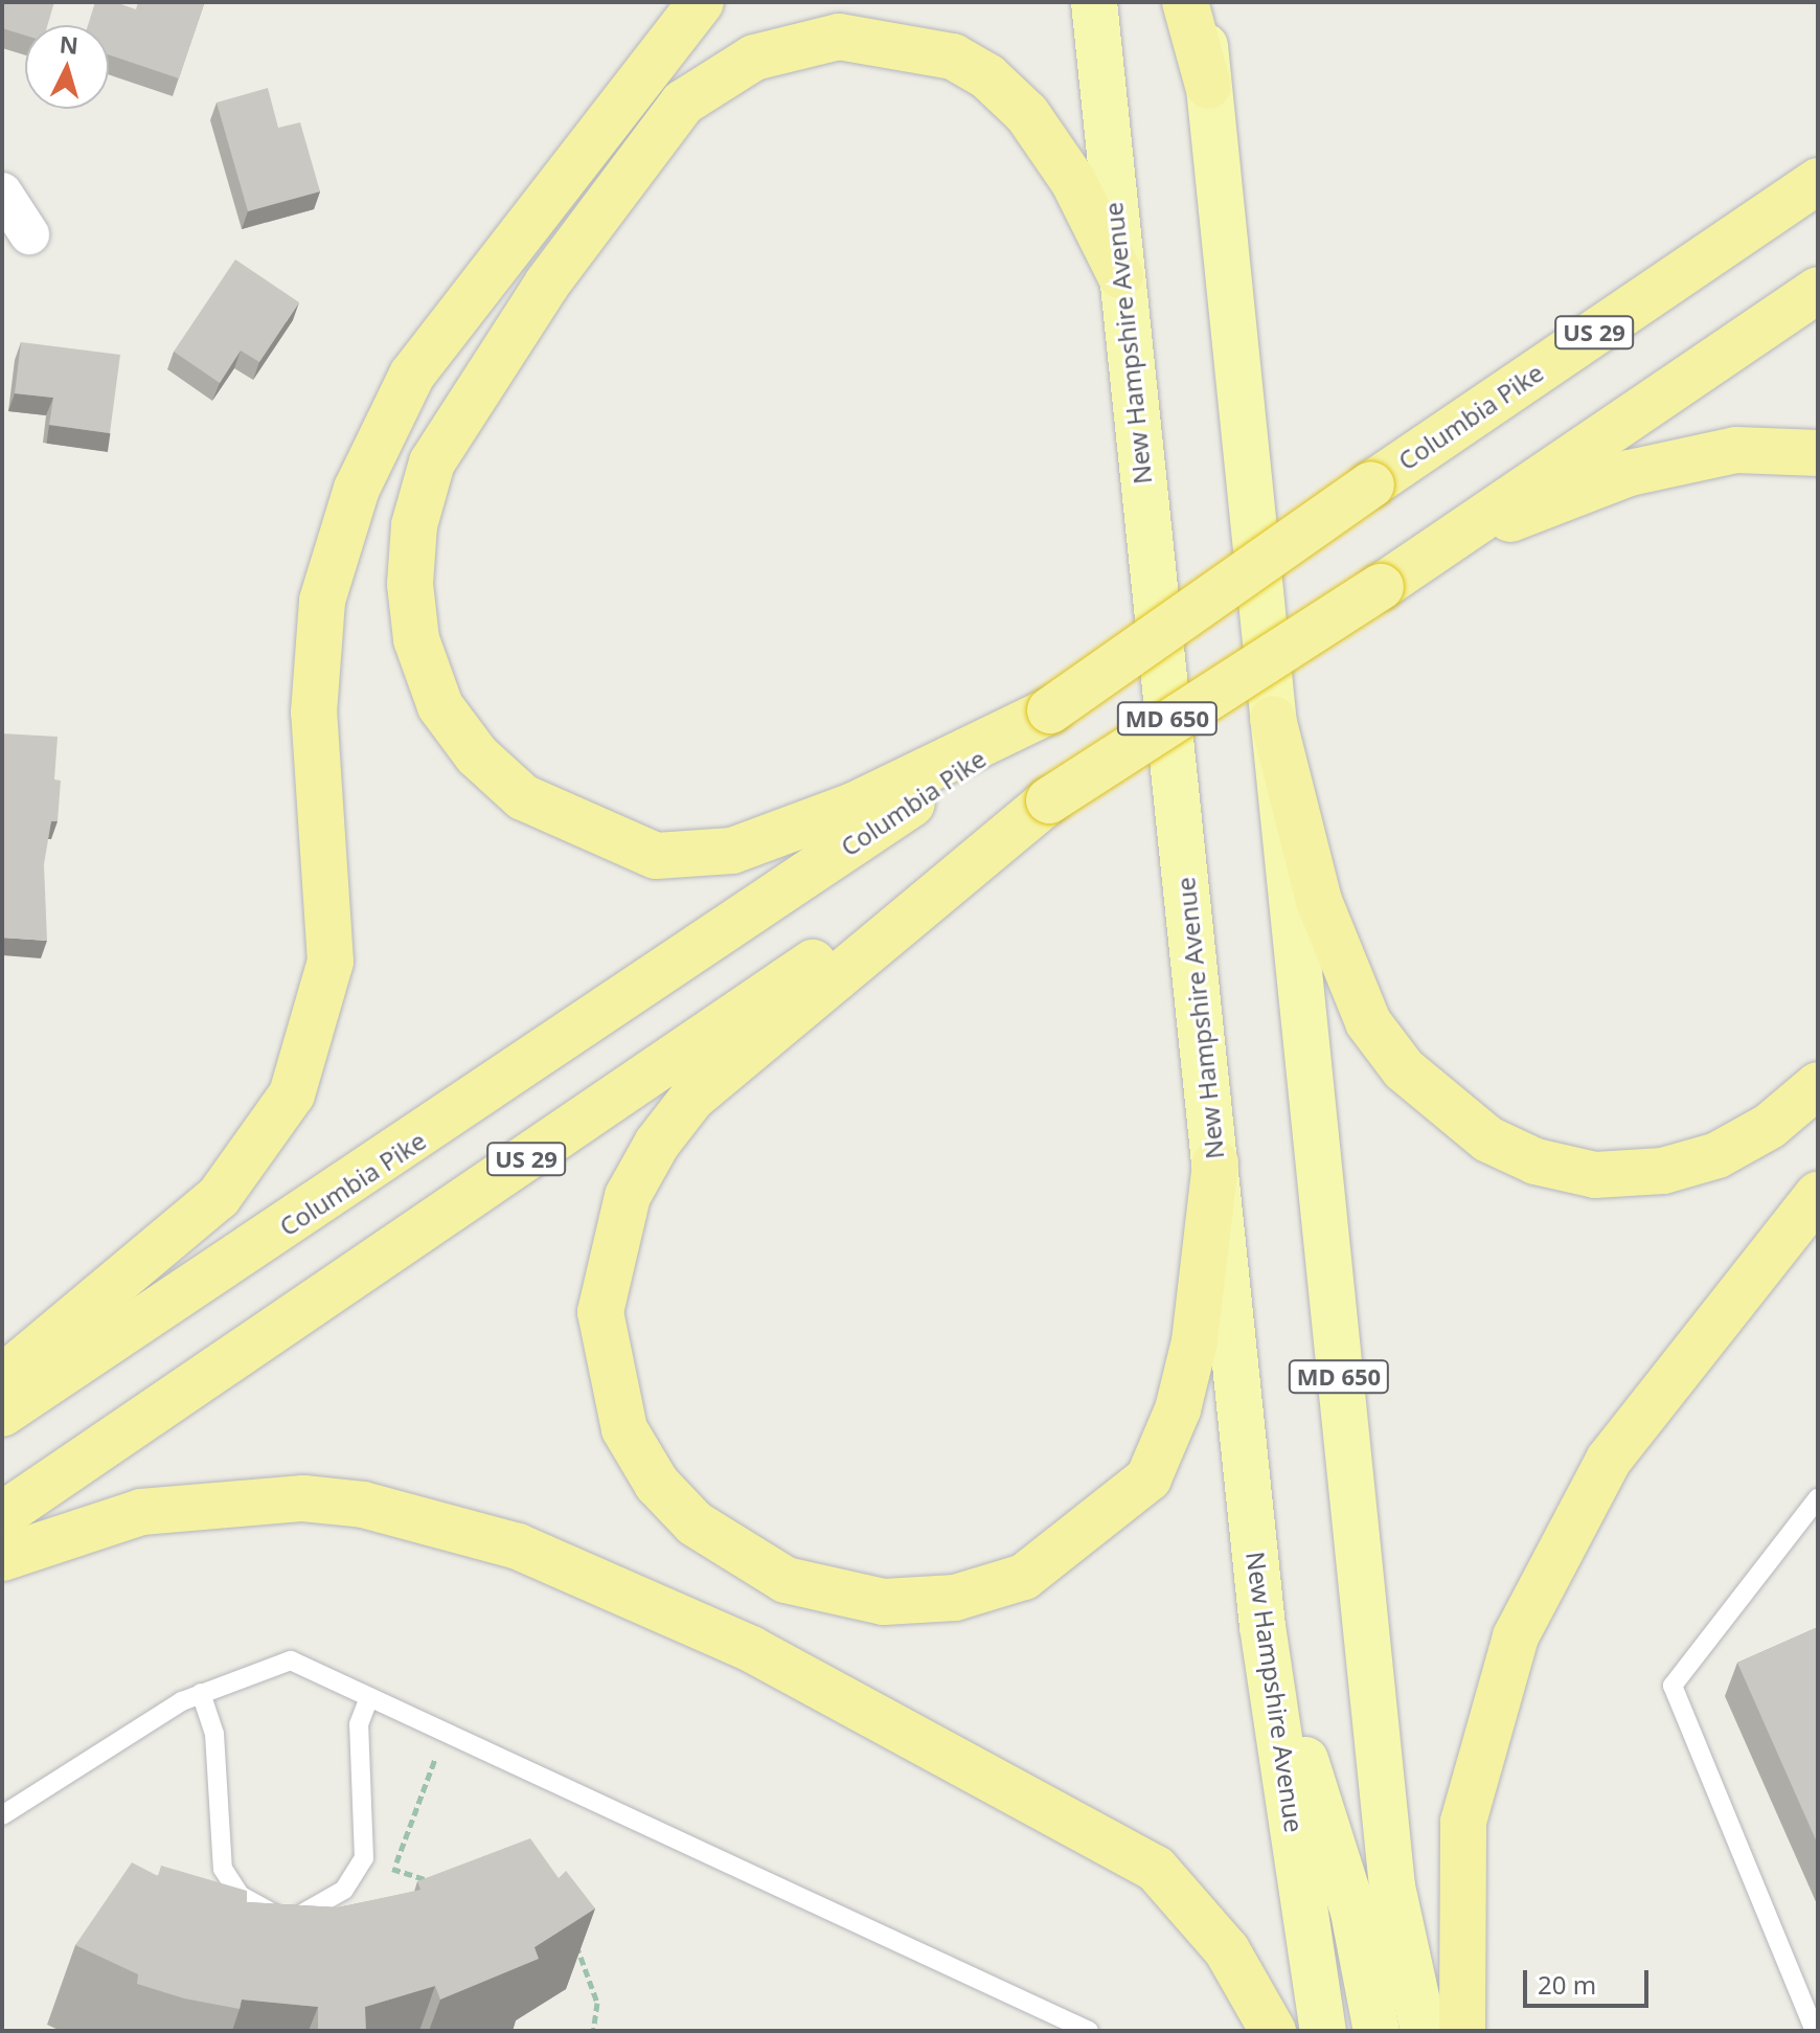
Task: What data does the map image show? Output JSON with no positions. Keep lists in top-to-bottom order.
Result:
{
  "streets": {
    "highway": ["US 29", "Columbia Pike"],
    "main road": ["New Hampshire Avenue", "MD 650"]
  },
  "scale_bar": "20 m",
  "north": "top"
}
